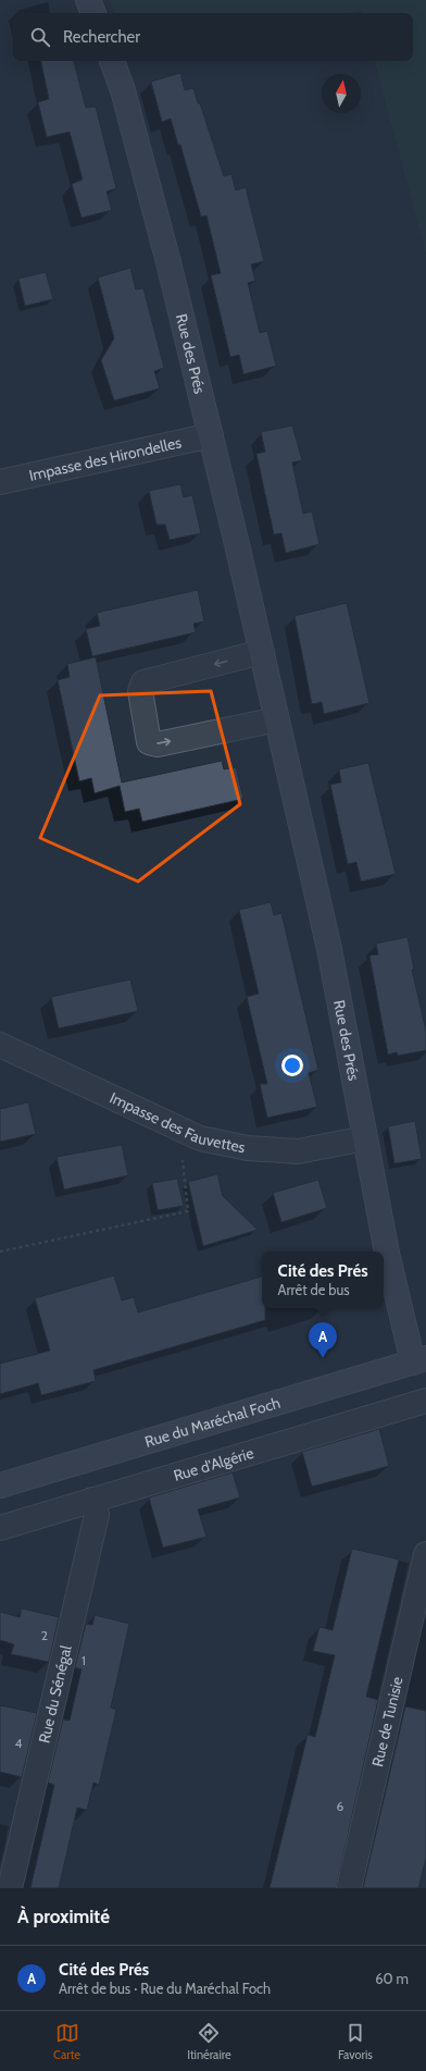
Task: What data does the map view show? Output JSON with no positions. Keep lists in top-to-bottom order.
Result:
{
  "streets": {
    "street": [
      "Rue des Prés",
      "Impasse des Hirondelles",
      "Impasse des Fauvettes",
      "Rue du Maréchal Foch",
      "Rue d'Algérie",
      "Rue du Sénégal",
      "Rue de Tunisie"
    ]
  },
  "crossings": [
    ["Rue des Prés", "Impasse des Hirondelles"],
    ["Rue des Prés", "Impasse des Fauvettes"],
    ["Rue des Prés", "Rue du Maréchal Foch"],
    ["Rue d'Algérie", "Rue du Sénégal"]
  ],
  "house_numbers": [
    "2",
    "1",
    "4",
    "6"
  ],
  "north": "top",
  "page": {
    "search": "Rechercher",
    "popup": ["Cité des Prés", "Arrêt de bus"],
    "pins": "A",
    "heading": "À proximité",
    "list": [
      {
        "mark": "A",
        "name": "Cité des Prés",
        "note": "Arrêt de bus · Rue du Maréchal Foch",
        "value": "60 m"
      }
    ],
    "nav": ["Carte", "Itinéraire", "Favoris"]
  }
}
